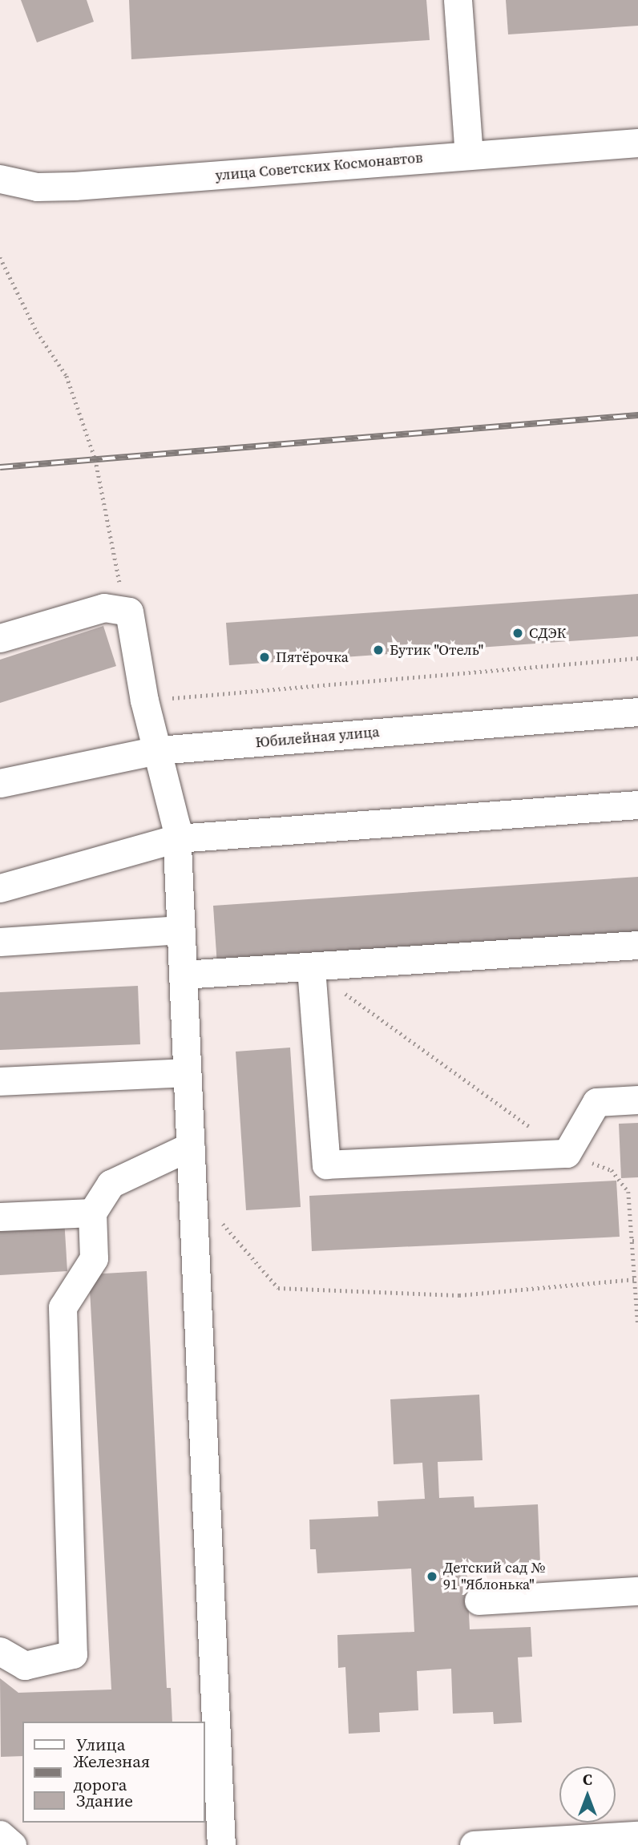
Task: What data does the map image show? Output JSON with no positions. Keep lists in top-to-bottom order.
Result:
{
  "streets": {
    "street": ["улица Советских Космонавтов", "Юбилейная улица"]
  },
  "places": [
    "СДЭК",
    "Бутик \"Отель\"",
    "Пятёрочка",
    "Детский сад № 91 \"Яблонька\""
  ],
  "legend": ["Улица", "Железная дорога", "Здание"],
  "north": "top"
}
